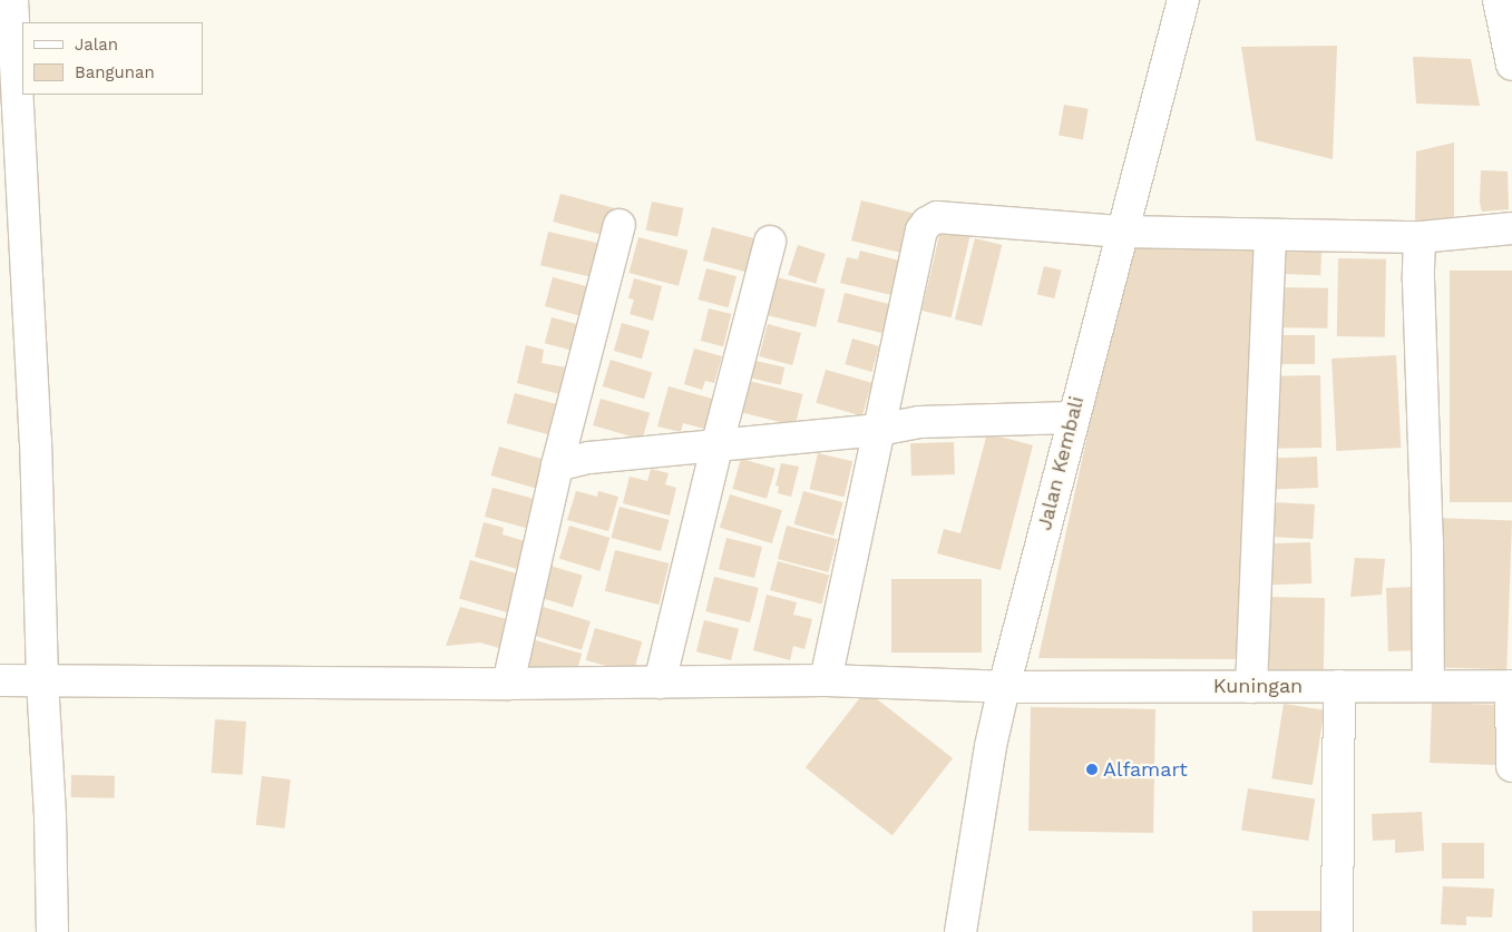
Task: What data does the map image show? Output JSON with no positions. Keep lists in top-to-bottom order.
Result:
{
  "streets": {
    "street": ["Jalan Kembali", "Kuningan"]
  },
  "crossings": [
    ["Jalan Kembali", "Kuningan"]
  ],
  "places": ["Alfamart"],
  "legend": ["Jalan", "Bangunan"]
}
